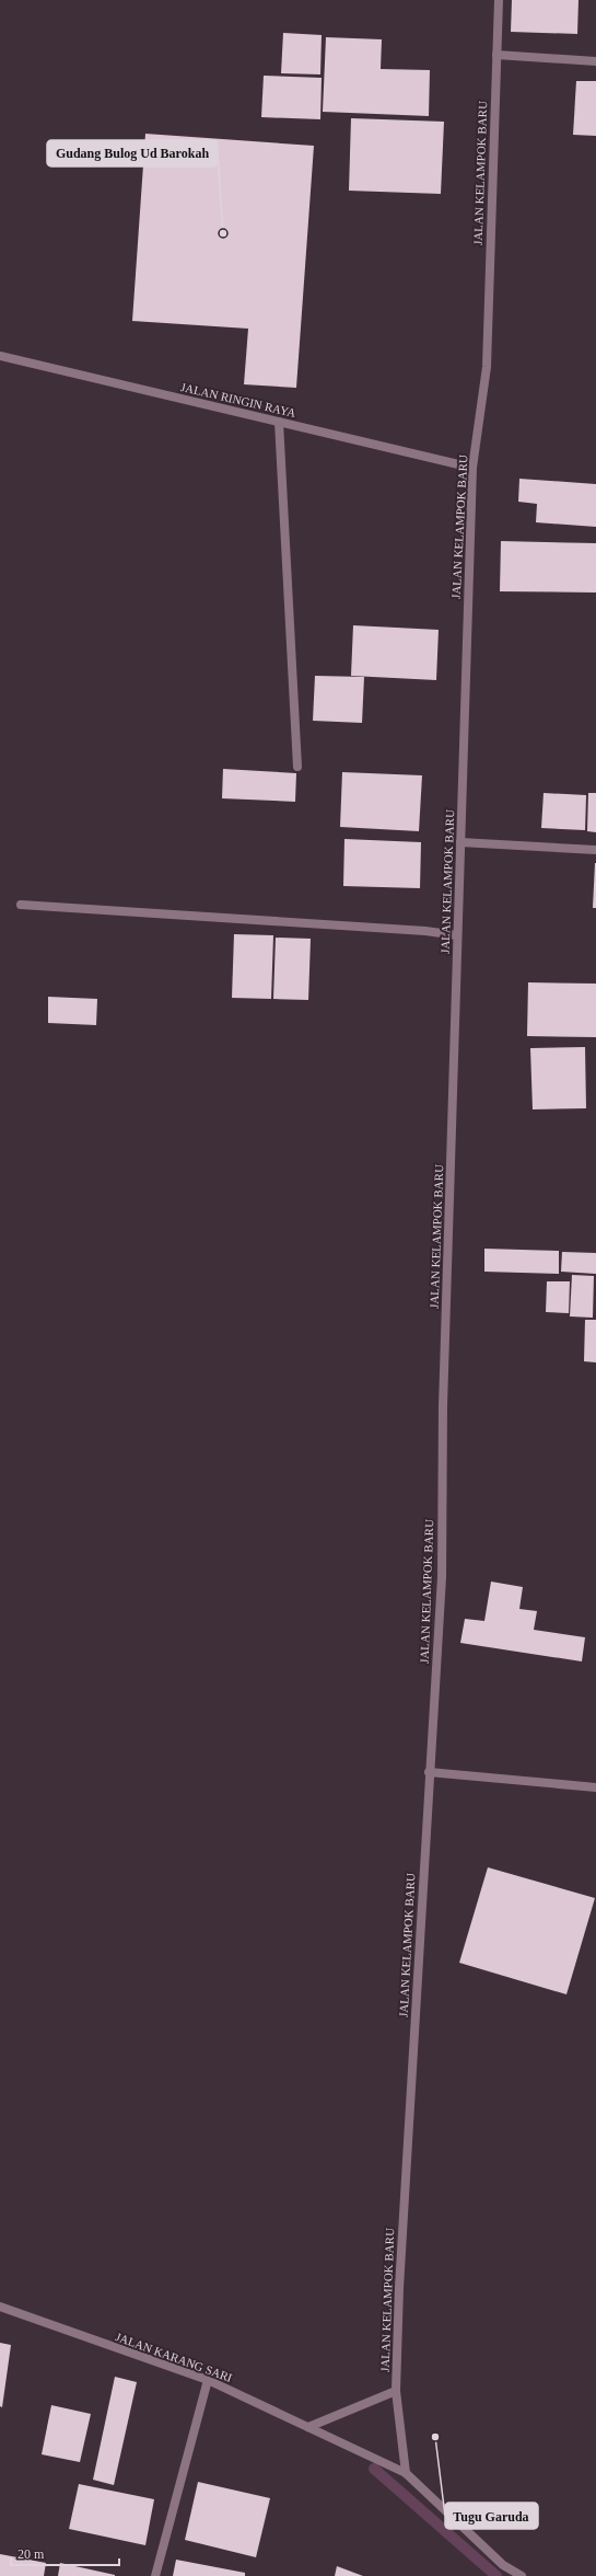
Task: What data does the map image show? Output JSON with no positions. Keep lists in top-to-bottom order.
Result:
{
  "streets": {
    "street": ["JALAN KELAMPOK BARU", "JALAN RINGIN RAYA", "JALAN KARANG SARI"]
  },
  "crossings": [
    ["JALAN KELAMPOK BARU", "JALAN RINGIN RAYA"],
    ["JALAN KELAMPOK BARU", "JALAN KARANG SARI"]
  ],
  "places": ["Gudang Bulog Ud Barokah", "Tugu Garuda"],
  "scale_bar": "20 m"
}
